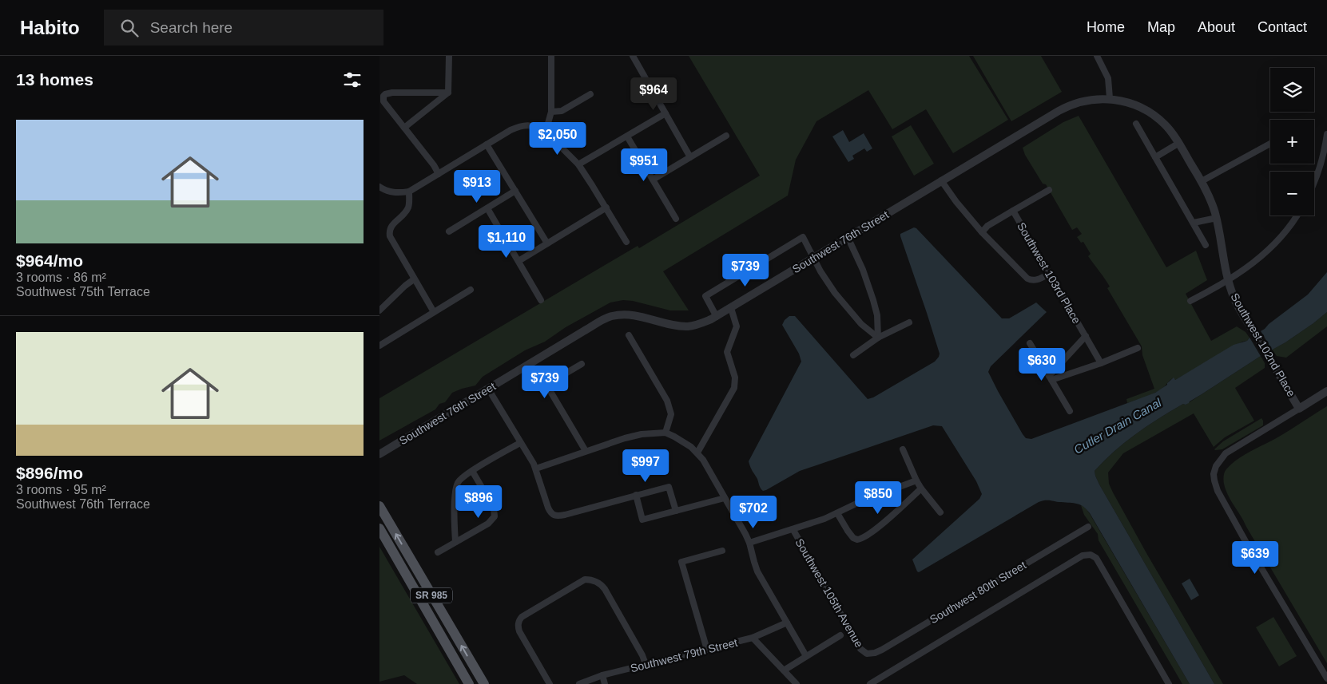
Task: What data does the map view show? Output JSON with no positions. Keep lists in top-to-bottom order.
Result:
{
  "streets": {
    "main road": ["SR 985"],
    "street": [
      "Southwest 76th Street",
      "Southwest 103rd Place",
      "Southwest 102nd Place",
      "Southwest 80th Street",
      "Southwest 105th Avenue",
      "Southwest 79th Street"
    ]
  },
  "crossings": [
    ["Southwest 76th Street", "Southwest 102nd Place"],
    ["Southwest 80th Street", "Southwest 105th Avenue"]
  ],
  "water": ["Cutler Drain Canal"],
  "page": {
    "header": "Habito",
    "search": "Search here",
    "nav": [
      "Home",
      "Map",
      "About",
      "Contact"
    ],
    "heading": "13 homes",
    "map_buttons": ["+", "−"],
    "price": [
      "$964",
      "$2,050",
      "$951",
      "$913",
      "$1,110",
      "$739",
      "$630",
      "$739",
      "$997",
      "$850",
      "$896",
      "$702",
      "$639"
    ],
    "list": [
      {
        "name": "$964/mo",
        "note": "3 rooms · 86 m² · Southwest 75th Terrace"
      },
      {
        "name": "$896/mo",
        "note": "3 rooms · 95 m² · Southwest 76th Terrace"
      }
    ]
  }
}
